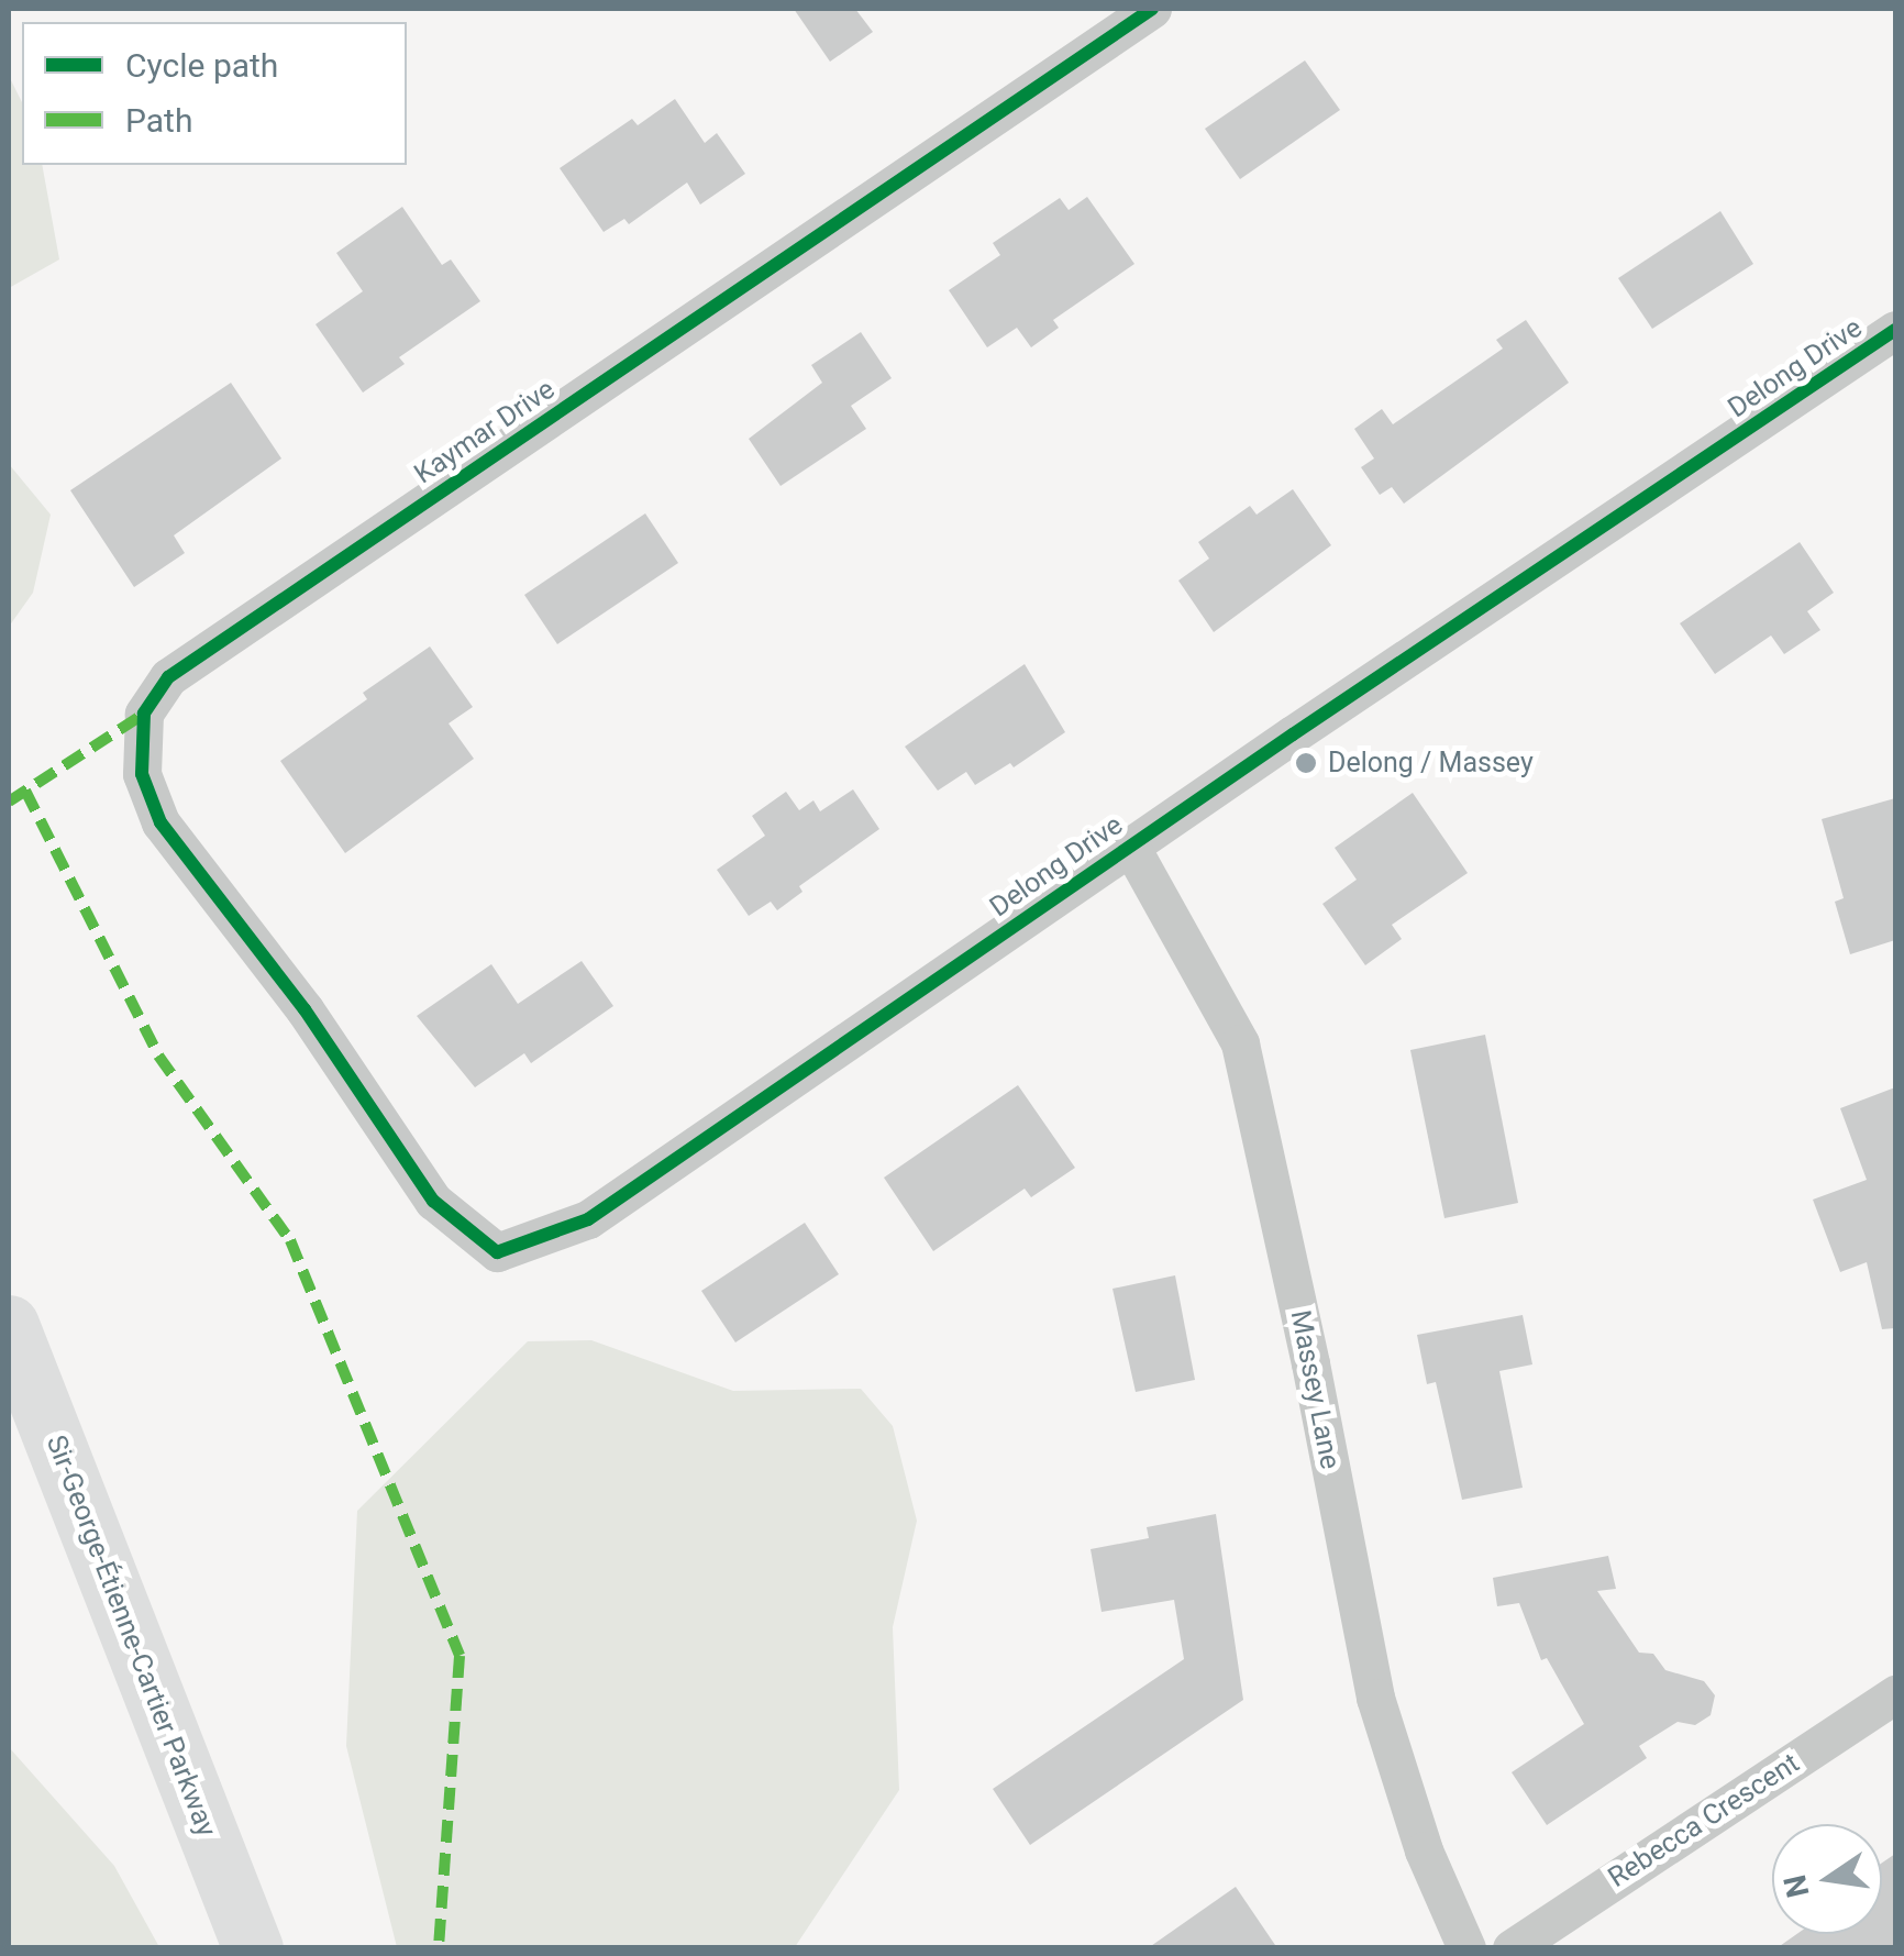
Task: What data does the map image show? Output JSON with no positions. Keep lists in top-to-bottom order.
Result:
{
  "streets": {
    "main road": ["Sir-George-Étienne-Cartier Parkway"],
    "street": [
      "Delong Drive",
      "Kaymar Drive",
      "Massey Lane",
      "Rebecca Crescent"
    ]
  },
  "crossings": [
    ["Delong Drive", "Kaymar Drive"],
    ["Delong Drive", "Massey Lane"]
  ],
  "places": ["Delong / Massey"],
  "legend": ["Cycle path", "Path"],
  "north": "left"
}
